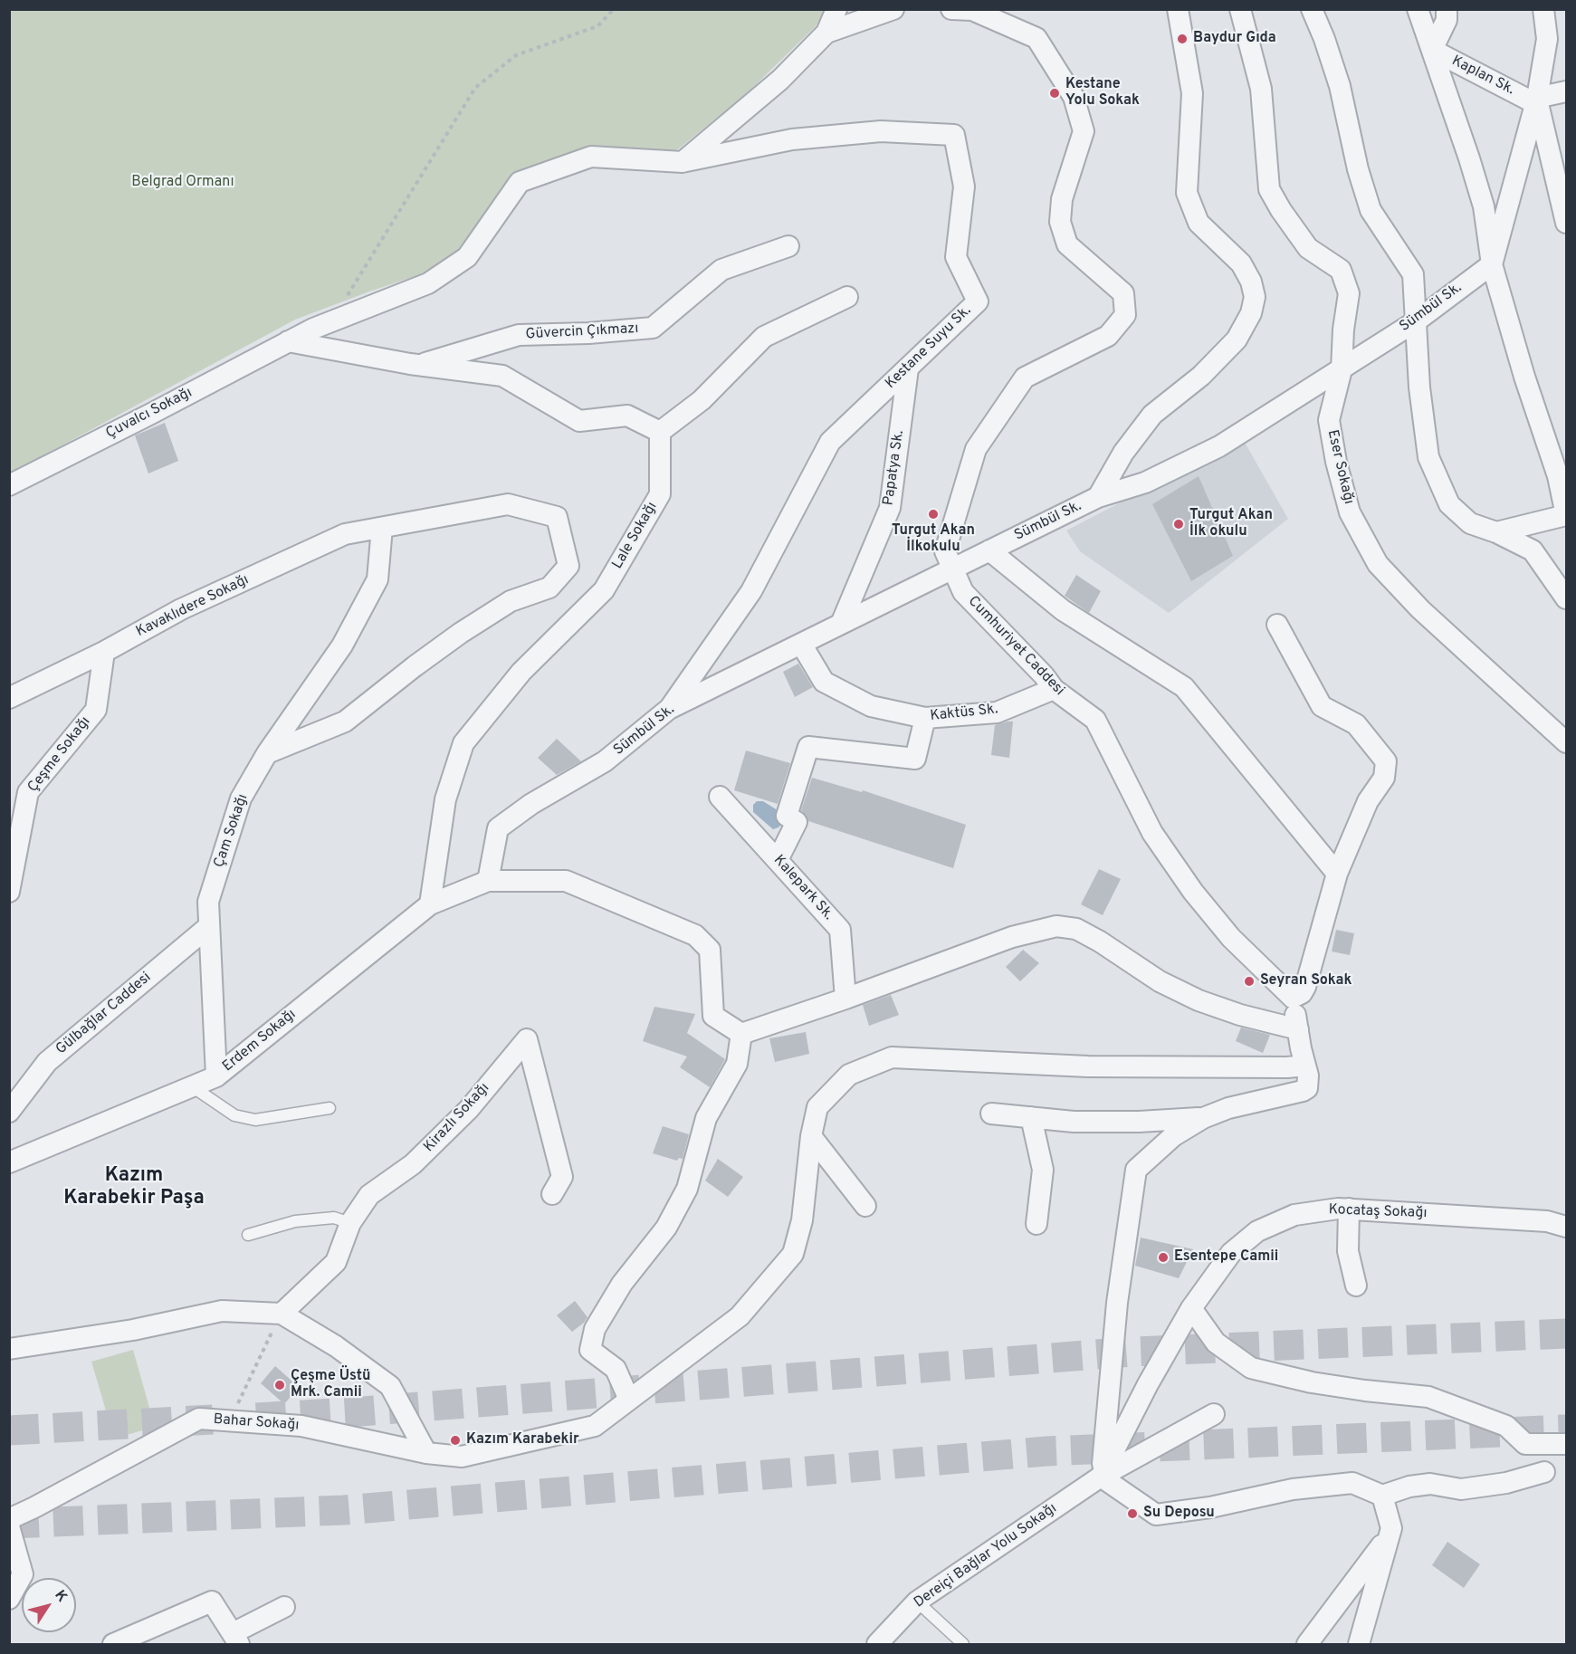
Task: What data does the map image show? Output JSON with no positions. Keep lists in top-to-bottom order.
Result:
{
  "streets": {
    "street": [
      "Kaplan Sk.",
      "Sümbül Sk.",
      "Güvercin Çıkmazı",
      "Kestane Suyu Sk.",
      "Çuvalcı Sokağı",
      "Eser Sokağı",
      "Papatya Sk.",
      "Lale Sokağı",
      "Kavaklıdere Sokağı",
      "Cumhuriyet Caddesi",
      "Kaktüs Sk.",
      "Çeşme Sokağı",
      "Çam Sokağı",
      "Kalepark Sk.",
      "Gülbağlar Caddesi",
      "Erdem Sokağı",
      "Kirazlı Sokağı",
      "Kocataş Sokağı",
      "Bahar Sokağı",
      "Dereiçi Bağlar Yolu Sokağı"
    ]
  },
  "crossings": [
    ["Sümbül Sk.", "Kestane Suyu Sk."],
    ["Sümbül Sk.", "Eser Sokağı"],
    ["Sümbül Sk.", "Papatya Sk."],
    ["Sümbül Sk.", "Cumhuriyet Caddesi"],
    ["Sümbül Sk.", "Kaktüs Sk."],
    ["Sümbül Sk.", "Erdem Sokağı"],
    ["Kestane Suyu Sk.", "Çuvalcı Sokağı"],
    ["Kestane Suyu Sk.", "Papatya Sk."],
    ["Lale Sokağı", "Erdem Sokağı"],
    ["Kavaklıdere Sokağı", "Çeşme Sokağı"],
    ["Kavaklıdere Sokağı", "Çam Sokağı"],
    ["Cumhuriyet Caddesi", "Kaktüs Sk."],
    ["Çam Sokağı", "Gülbağlar Caddesi"],
    ["Çam Sokağı", "Erdem Sokağı"],
    ["Kocataş Sokağı", "Dereiçi Bağlar Yolu Sokağı"]
  ],
  "districts": ["Kazım Karabekir Paşa"],
  "parks": ["Belgrad Ormanı"],
  "places": [
    "Baydur Gıda",
    "Kestane Yolu Sokak",
    "Turgut Akan İlkokulu",
    "Turgut Akan İlk okulu",
    "Seyran Sokak",
    "Esentepe Camii",
    "Çeşme Üstü Mrk. Camii",
    "Kazım Karabekir",
    "Su Deposu"
  ],
  "north": "top right"
}
